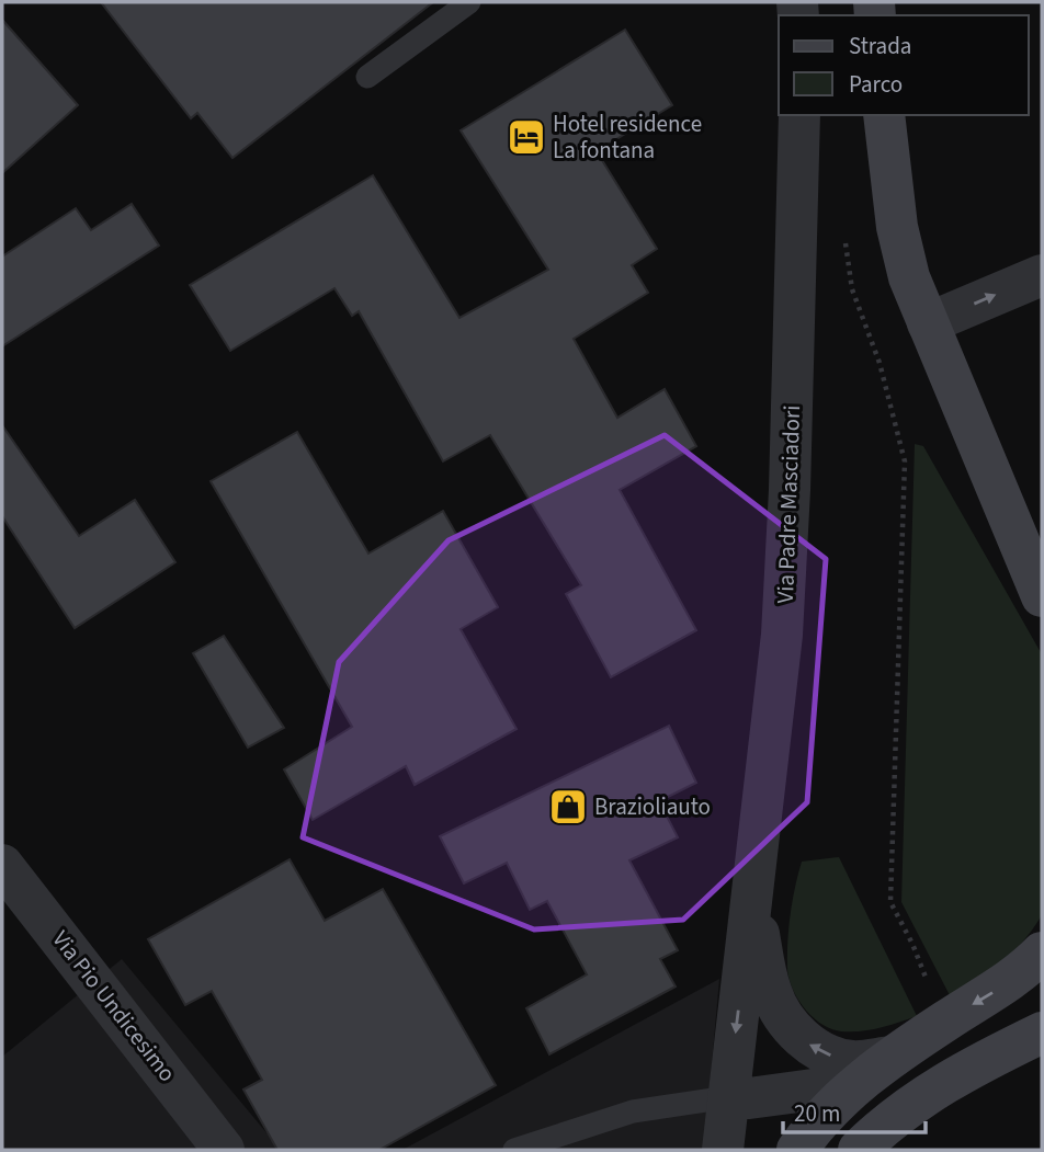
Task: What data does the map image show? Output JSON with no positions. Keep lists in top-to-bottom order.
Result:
{
  "streets": {
    "street": ["Via Padre Masciadori", "Via Pio Undicesimo"]
  },
  "places": {
    "hotel": ["Hotel residence La fontana"],
    "shop": ["Brazioliauto"]
  },
  "legend": ["Strada", "Parco"],
  "scale_bar": "20 m"
}
